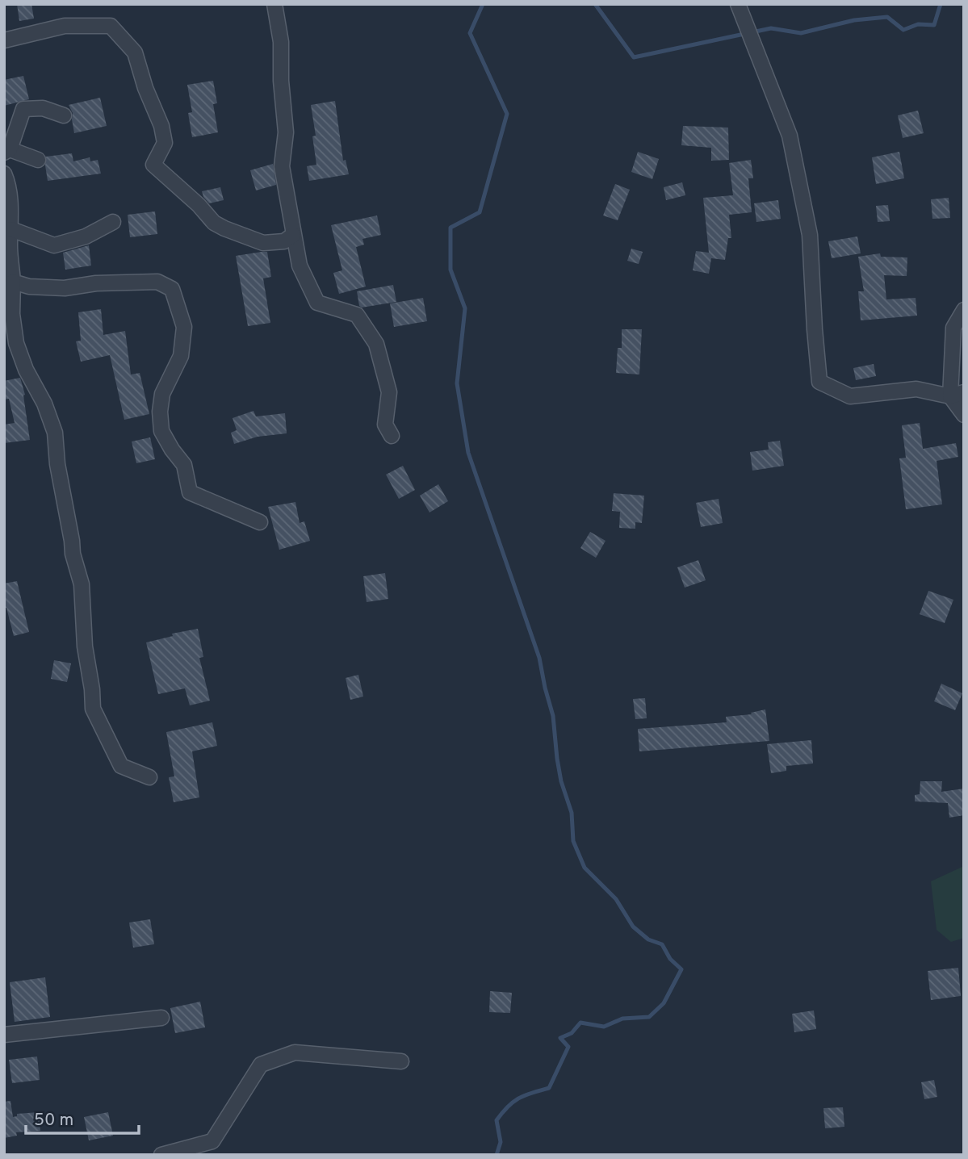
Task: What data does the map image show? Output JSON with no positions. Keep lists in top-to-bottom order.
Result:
{
  "scale_bar": "50 m"
}
